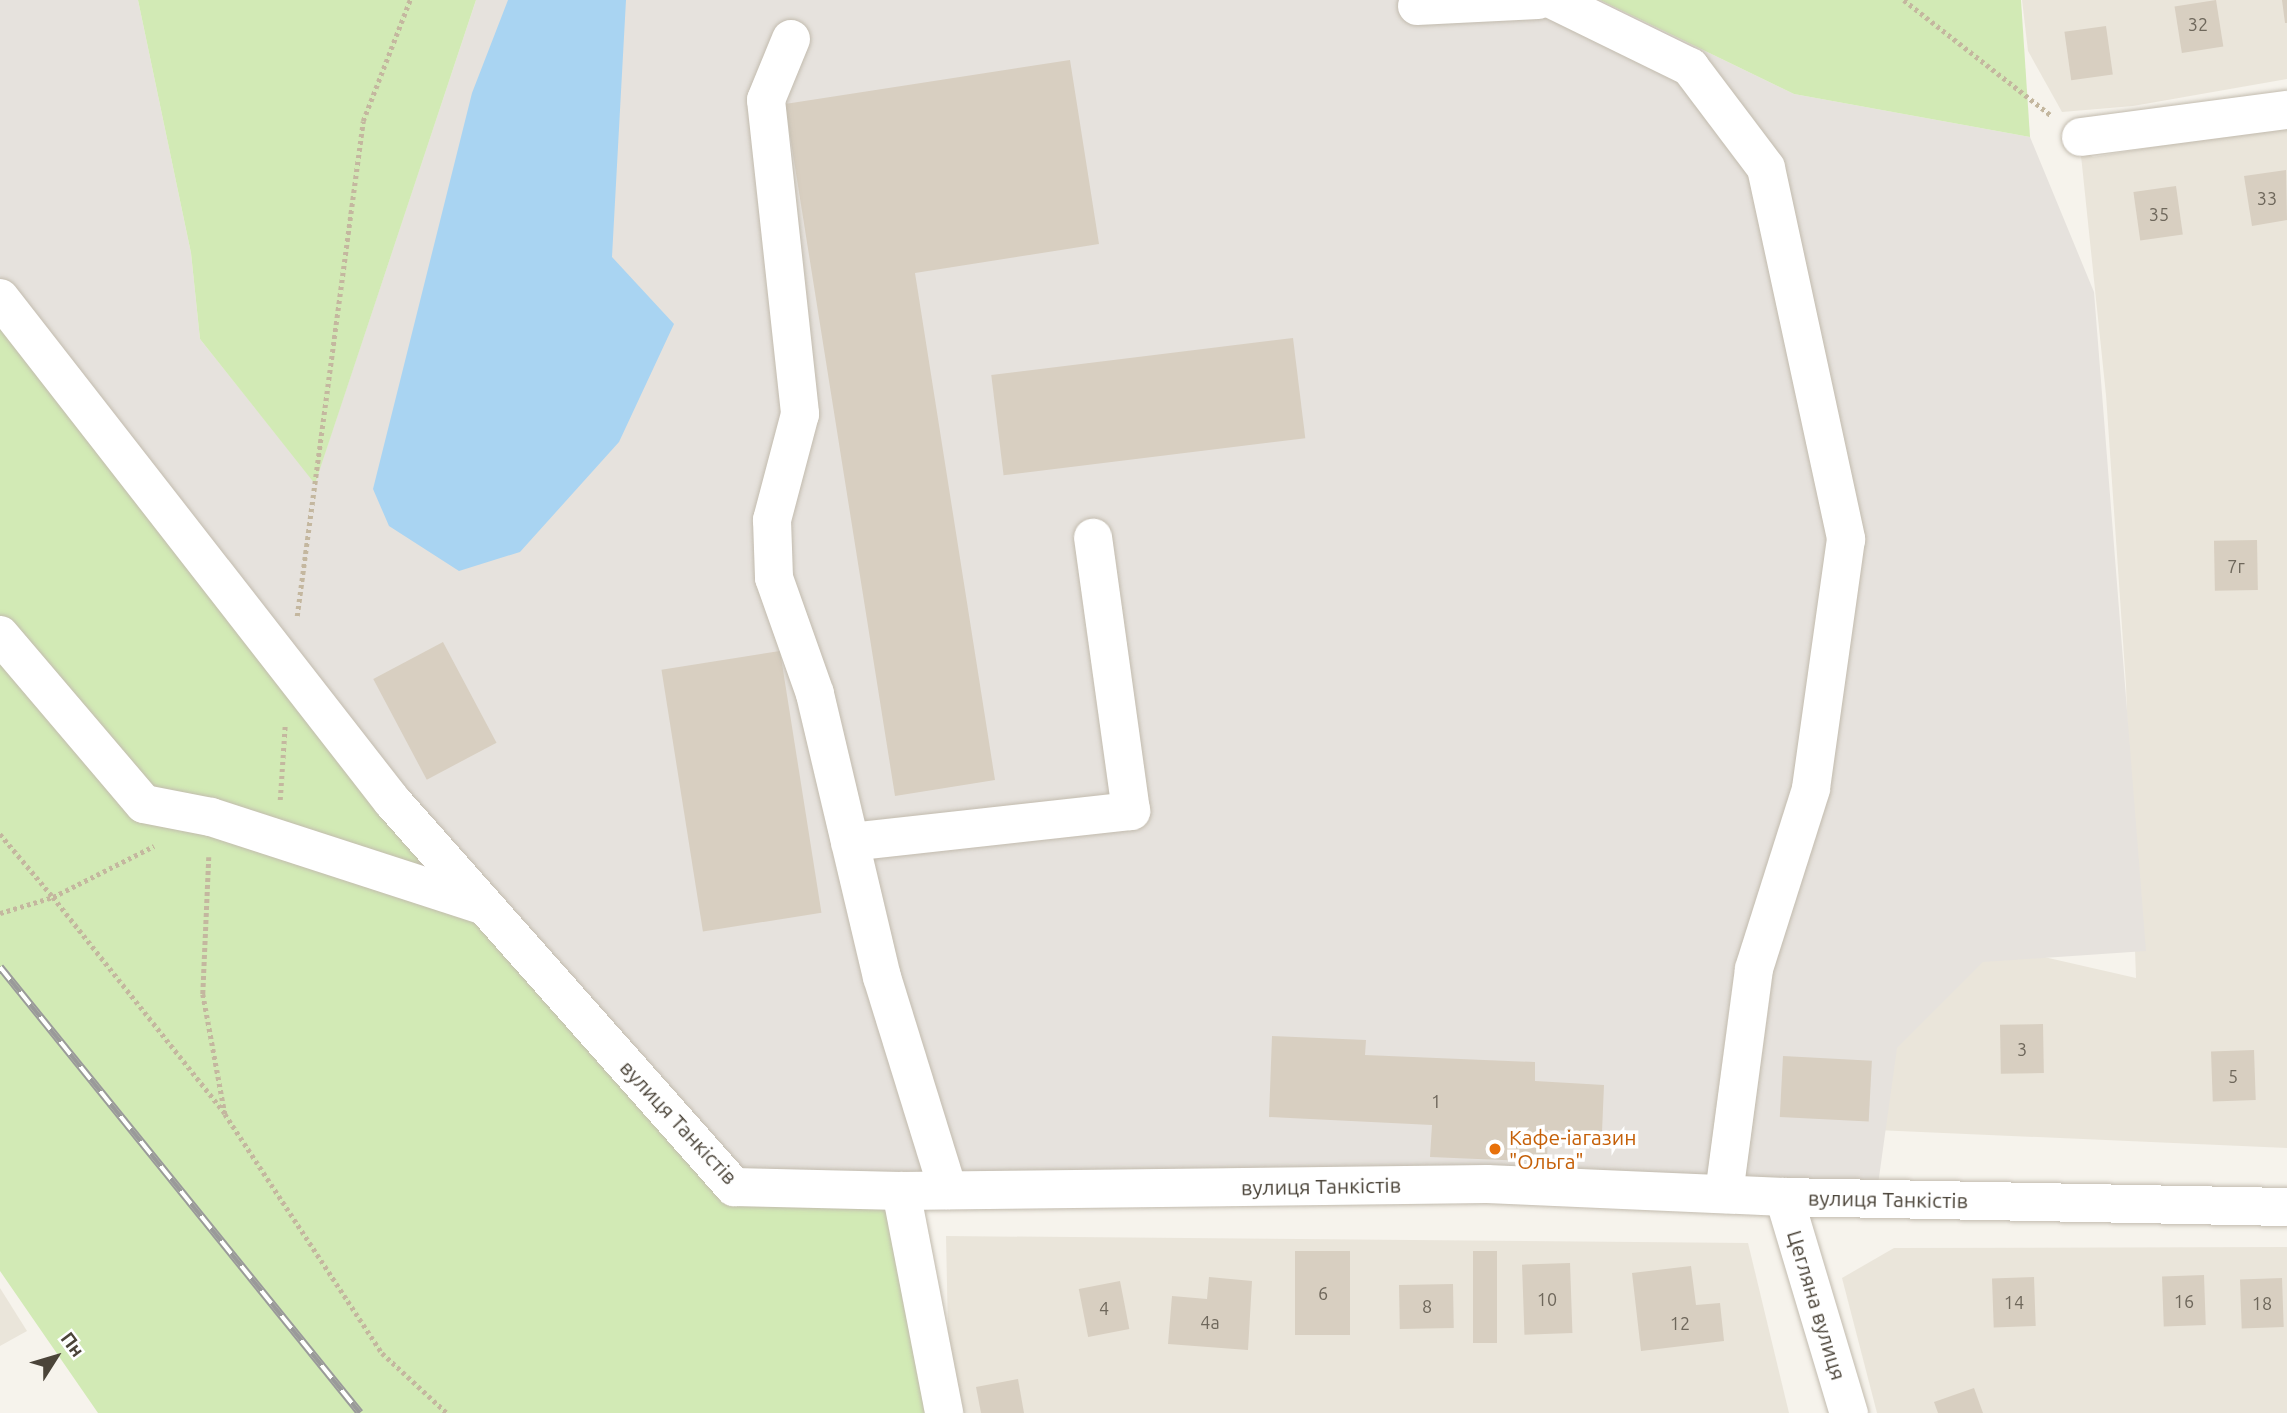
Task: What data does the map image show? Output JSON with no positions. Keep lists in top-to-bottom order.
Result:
{
  "streets": {
    "street": ["вулиця Танкістів", "Цегляна вулиця"]
  },
  "crossings": [
    ["вулиця Танкістів", "Цегляна вулиця"]
  ],
  "places": ["Кафе-іагазин \"Ольга\""],
  "house_numbers": [
    "32",
    "33",
    "35",
    "7г",
    "3",
    "5",
    "1",
    "6",
    "10",
    "16",
    "14",
    "18",
    "8",
    "4",
    "4а",
    "12"
  ],
  "north": "top right"
}
